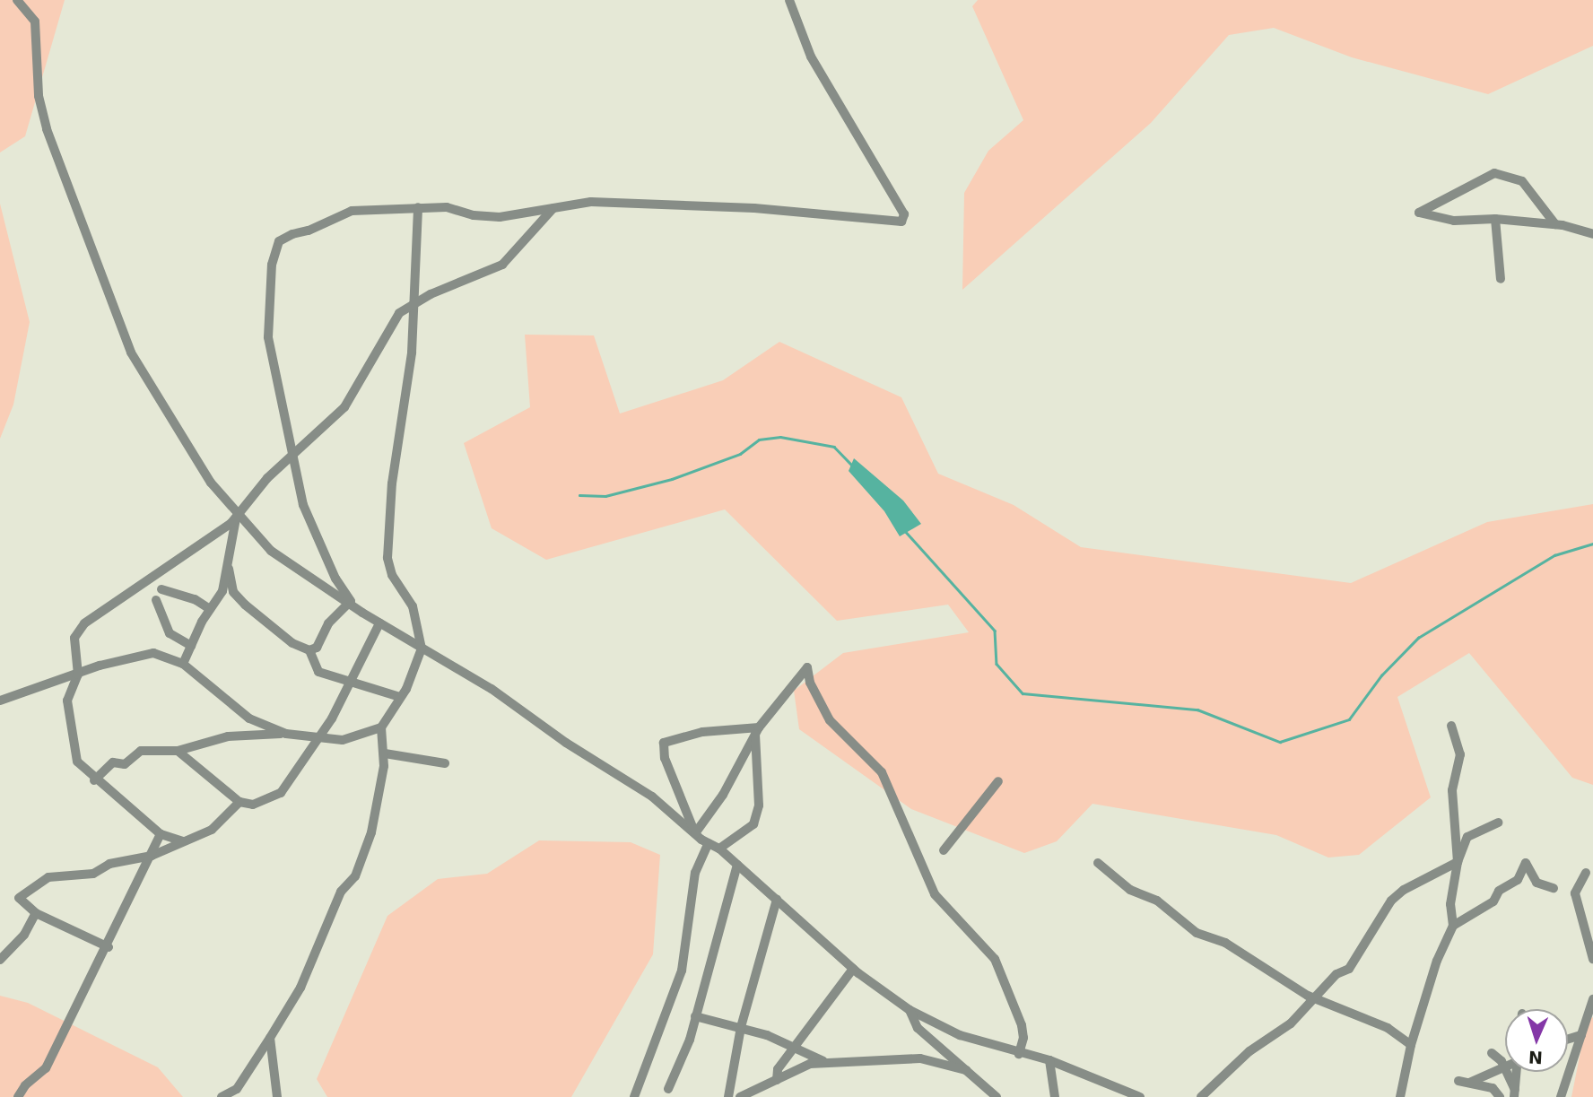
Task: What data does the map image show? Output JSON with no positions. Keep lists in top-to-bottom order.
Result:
{
  "north": "bottom"
}
